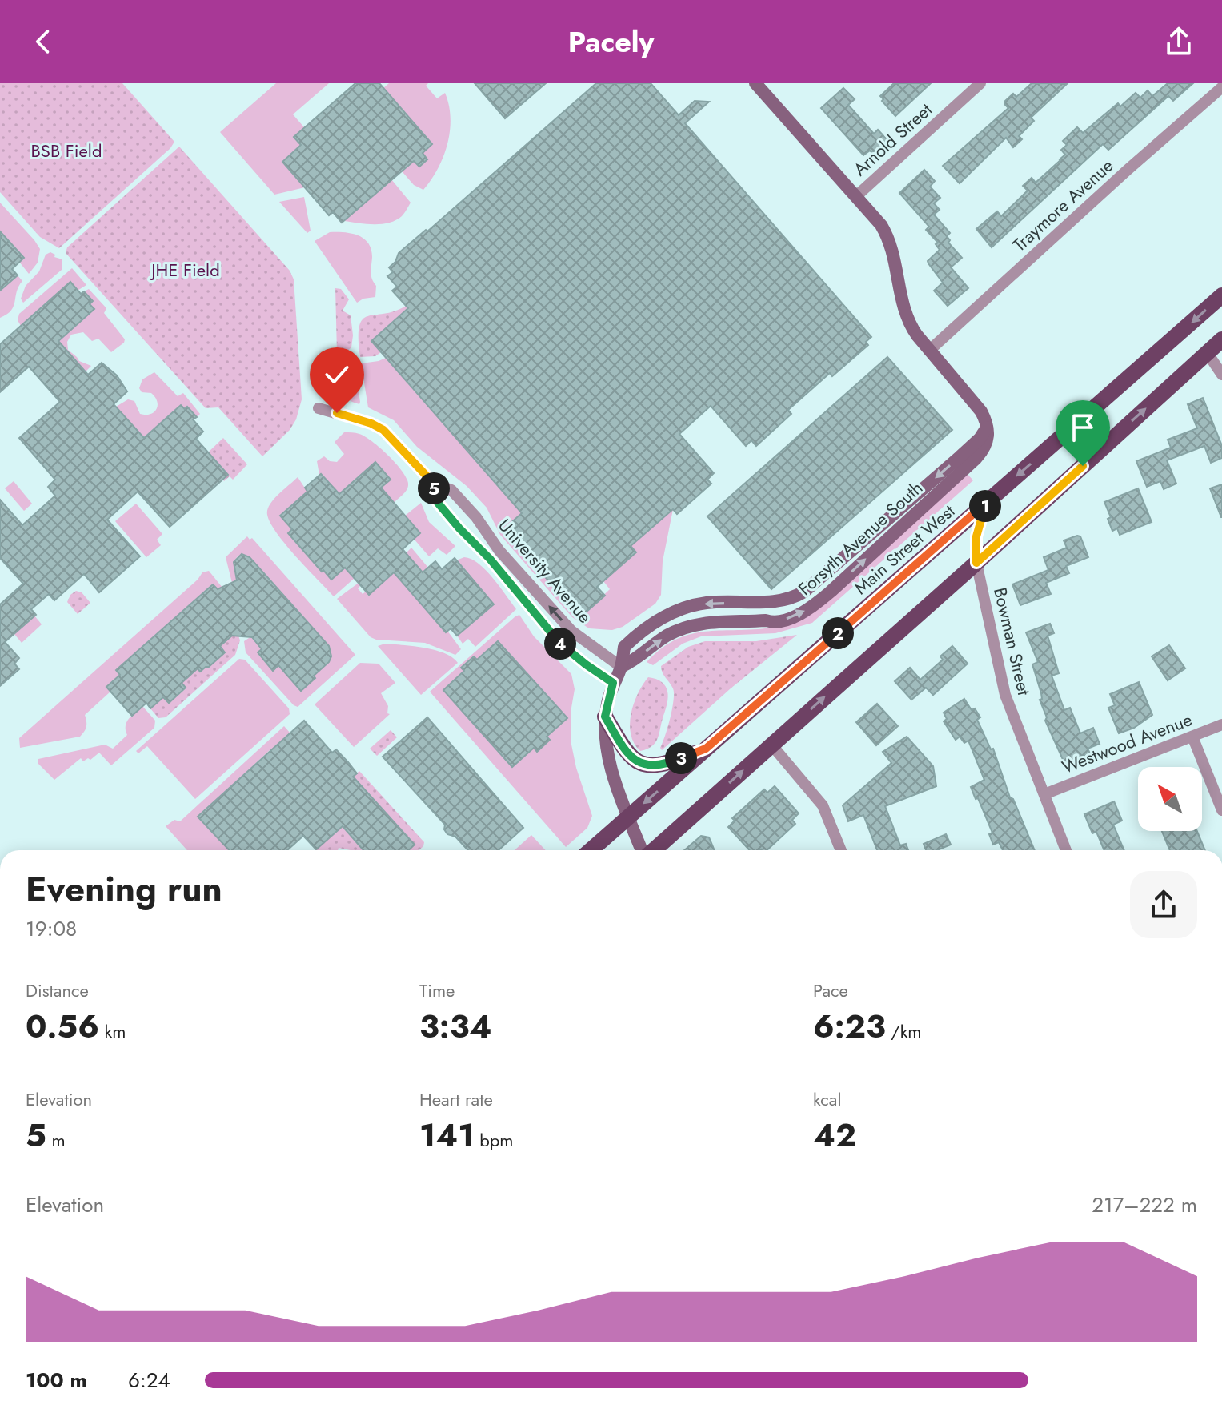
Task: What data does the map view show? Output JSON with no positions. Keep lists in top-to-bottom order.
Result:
{
  "streets": {
    "main road": ["Main Street West"],
    "street": [
      "Arnold Street",
      "Traymore Avenue",
      "Forsyth Avenue South",
      "University Avenue",
      "Bowman Street",
      "Westwood Avenue"
    ]
  },
  "crossings": [
    ["Forsyth Avenue South", "University Avenue"],
    ["Main Street West", "Bowman Street"],
    ["Bowman Street", "Westwood Avenue"]
  ],
  "parks": ["BSB Field", "JHE Field"],
  "north": "top left",
  "page": {
    "header": "Pacely",
    "pins": [
      "5",
      "1",
      "2",
      "4",
      "3"
    ],
    "heading": ["Evening run", "19:08"],
    "stats": [
      ["Distance", "0.56 km"],
      ["Time", "3:34"],
      ["Pace", "6:23 /km"],
      ["Elevation", "5 m"],
      ["Heart rate", "141 bpm"],
      ["kcal", "42"]
    ],
    "chart": ["Elevation", "217–222 m"],
    "list": [
      {
        "name": "100 m",
        "note": "6:24"
      }
    ]
  }
}
